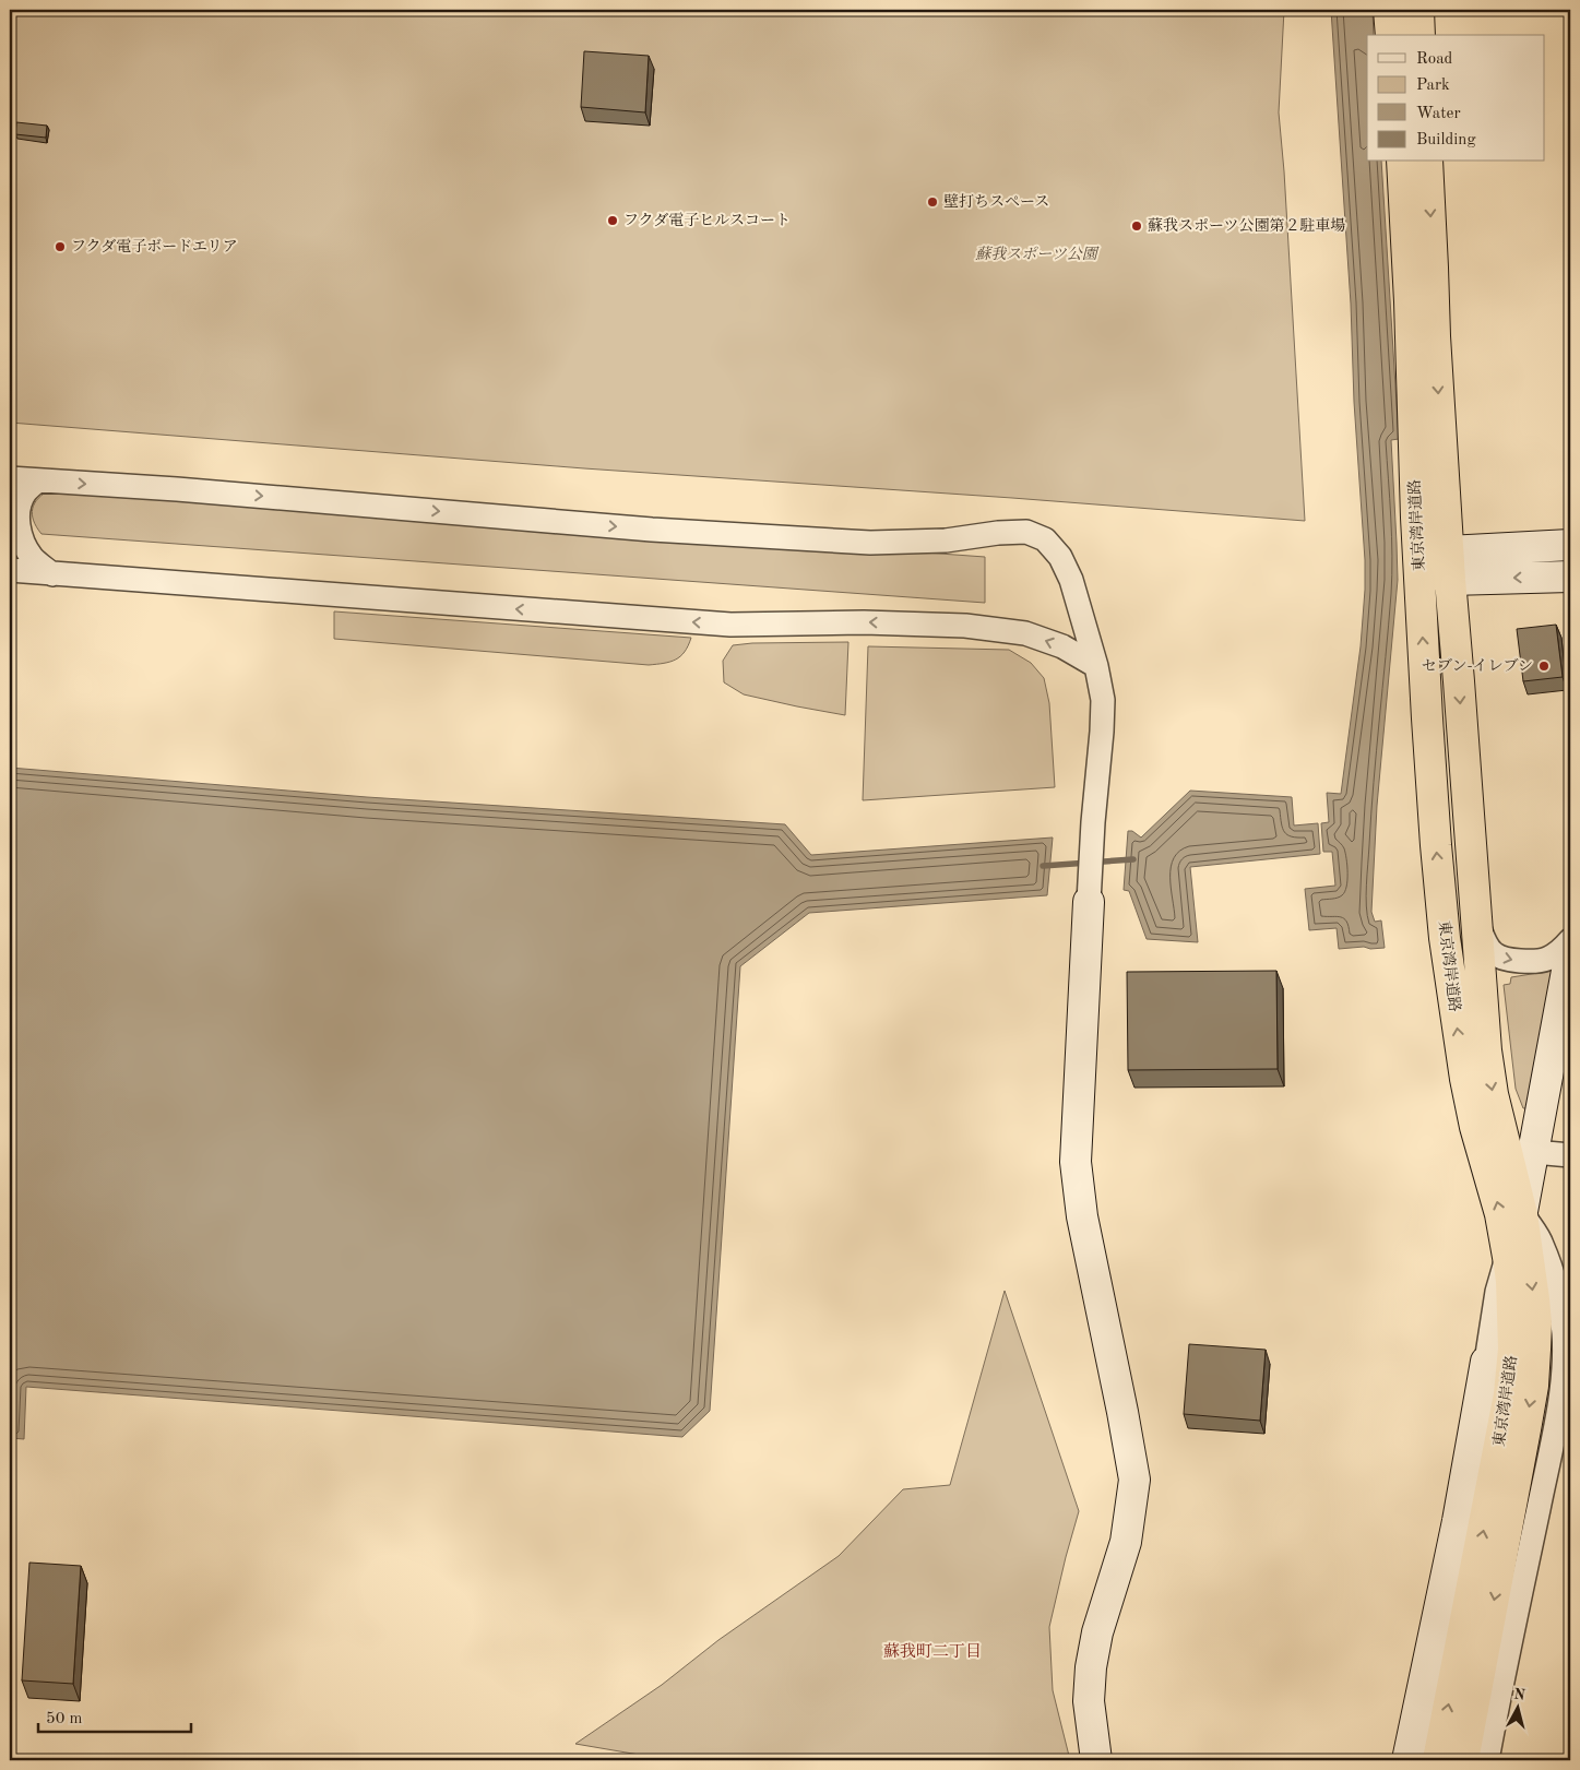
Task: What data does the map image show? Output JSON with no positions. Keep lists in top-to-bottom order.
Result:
{
  "streets": {
    "highway": ["東京湾岸道路"]
  },
  "districts": ["蘇我町二丁目"],
  "parks": ["蘇我スポーツ公園"],
  "places": [
    "壁打ちスペース",
    "フクダ電子ヒルスコート",
    "蘇我スポーツ公園第２駐車場",
    "フクダ電子ボードエリア",
    "セブン-イレブン"
  ],
  "legend": [
    "Road",
    "Park",
    "Water",
    "Building"
  ],
  "scale_bar": "50 m",
  "north": "top"
}
